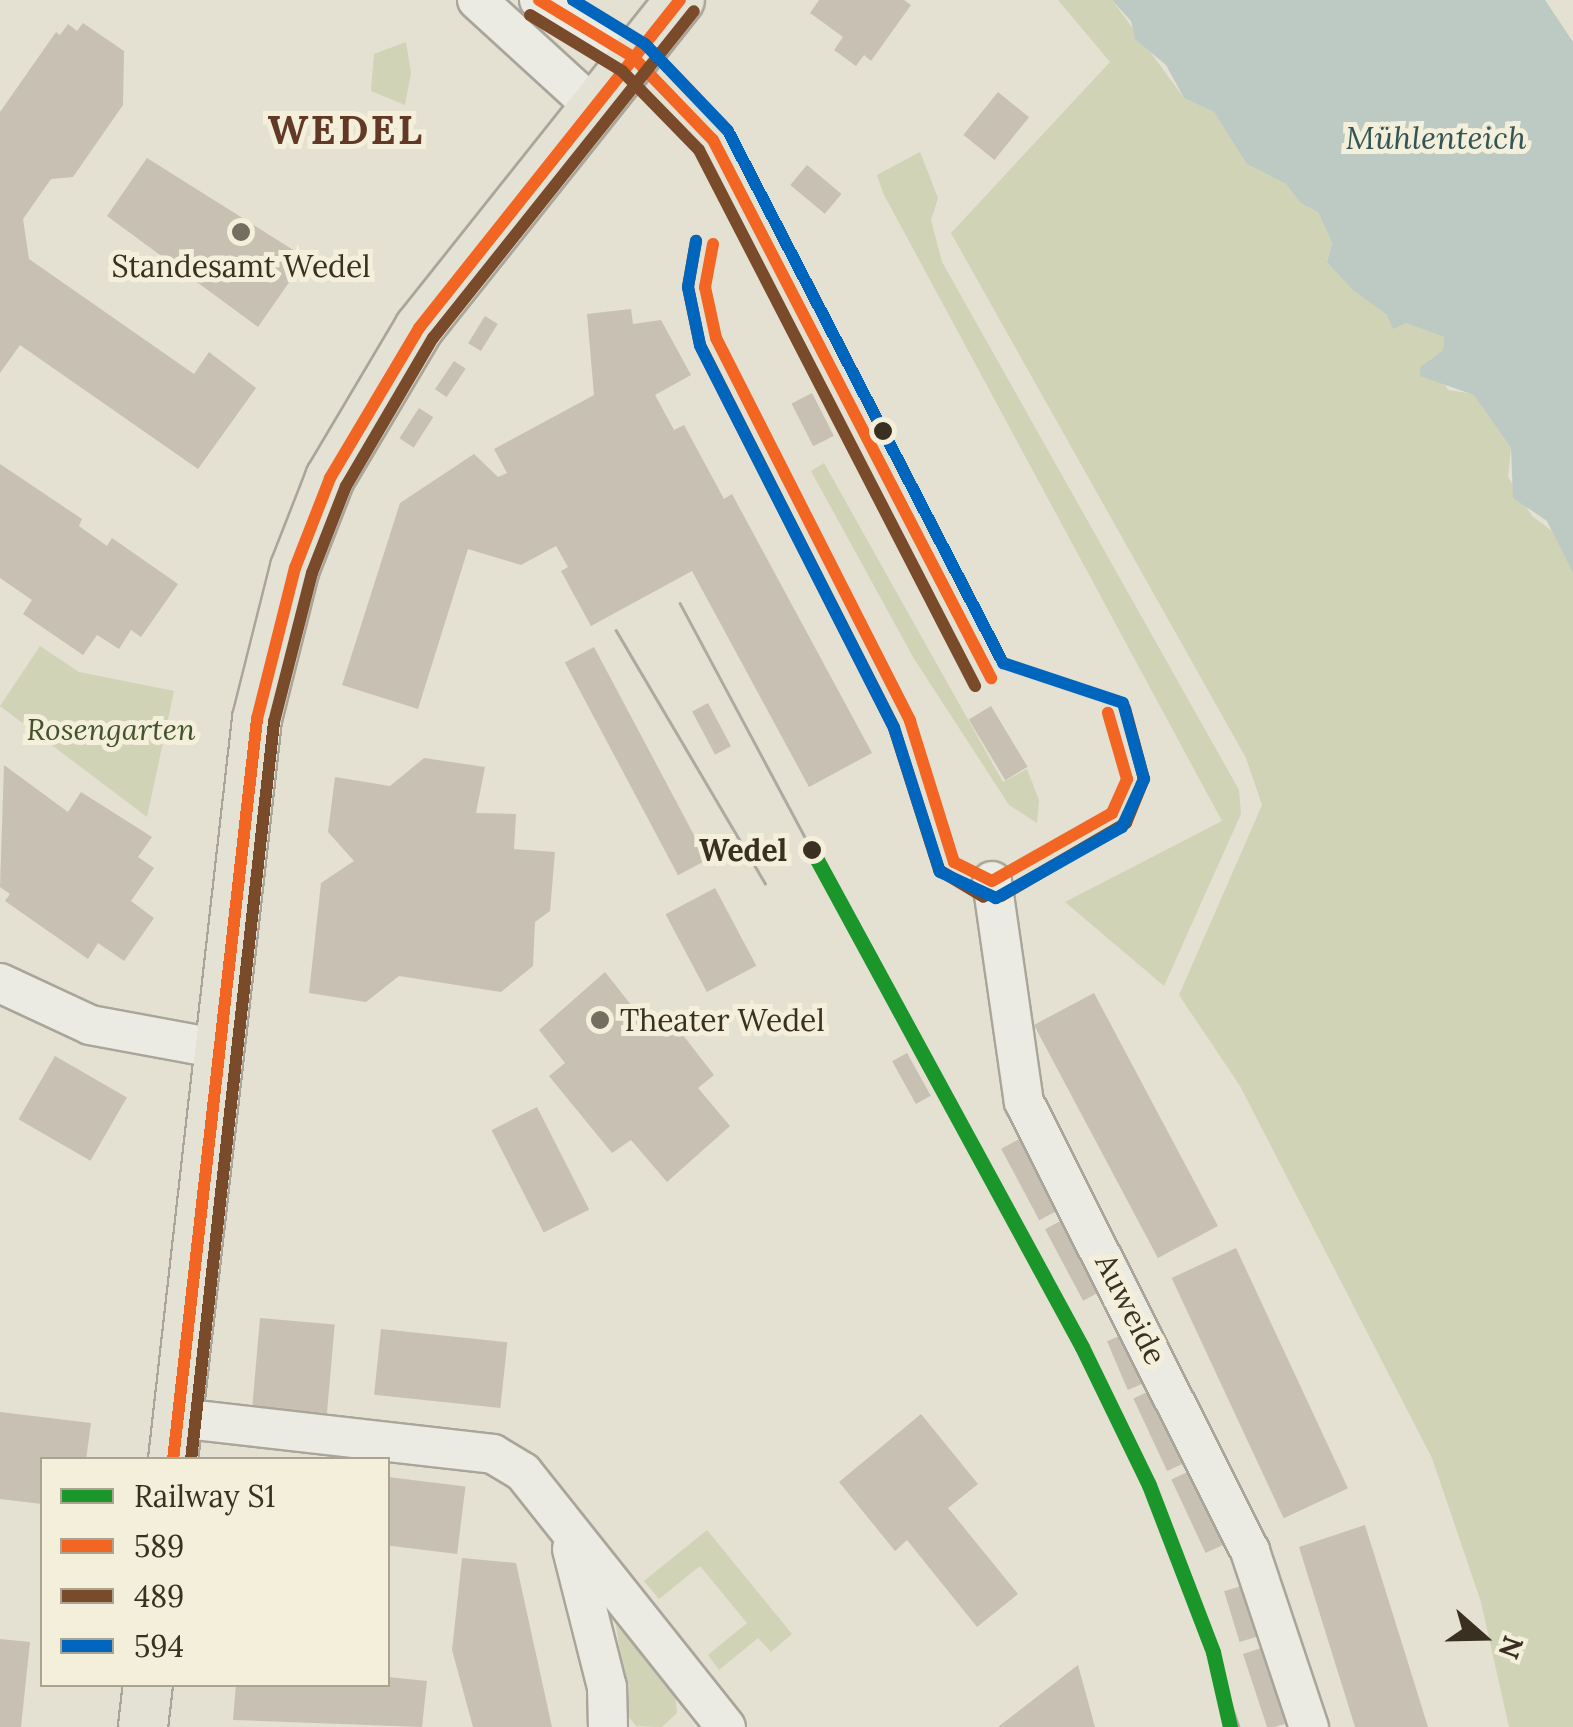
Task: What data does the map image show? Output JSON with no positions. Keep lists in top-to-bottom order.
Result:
{
  "streets": {
    "street": ["Auweide"]
  },
  "districts": ["WEDEL"],
  "water": ["Mühlenteich"],
  "parks": ["Rosengarten"],
  "places": ["Standesamt Wedel", "Wedel", "Theater Wedel"],
  "lines": [
    "transit line 589",
    "transit line 594",
    "transit line 489",
    "rail line S1"
  ],
  "legend": [
    "Railway S1",
    "589",
    "489",
    "594"
  ],
  "north": "right"
}
